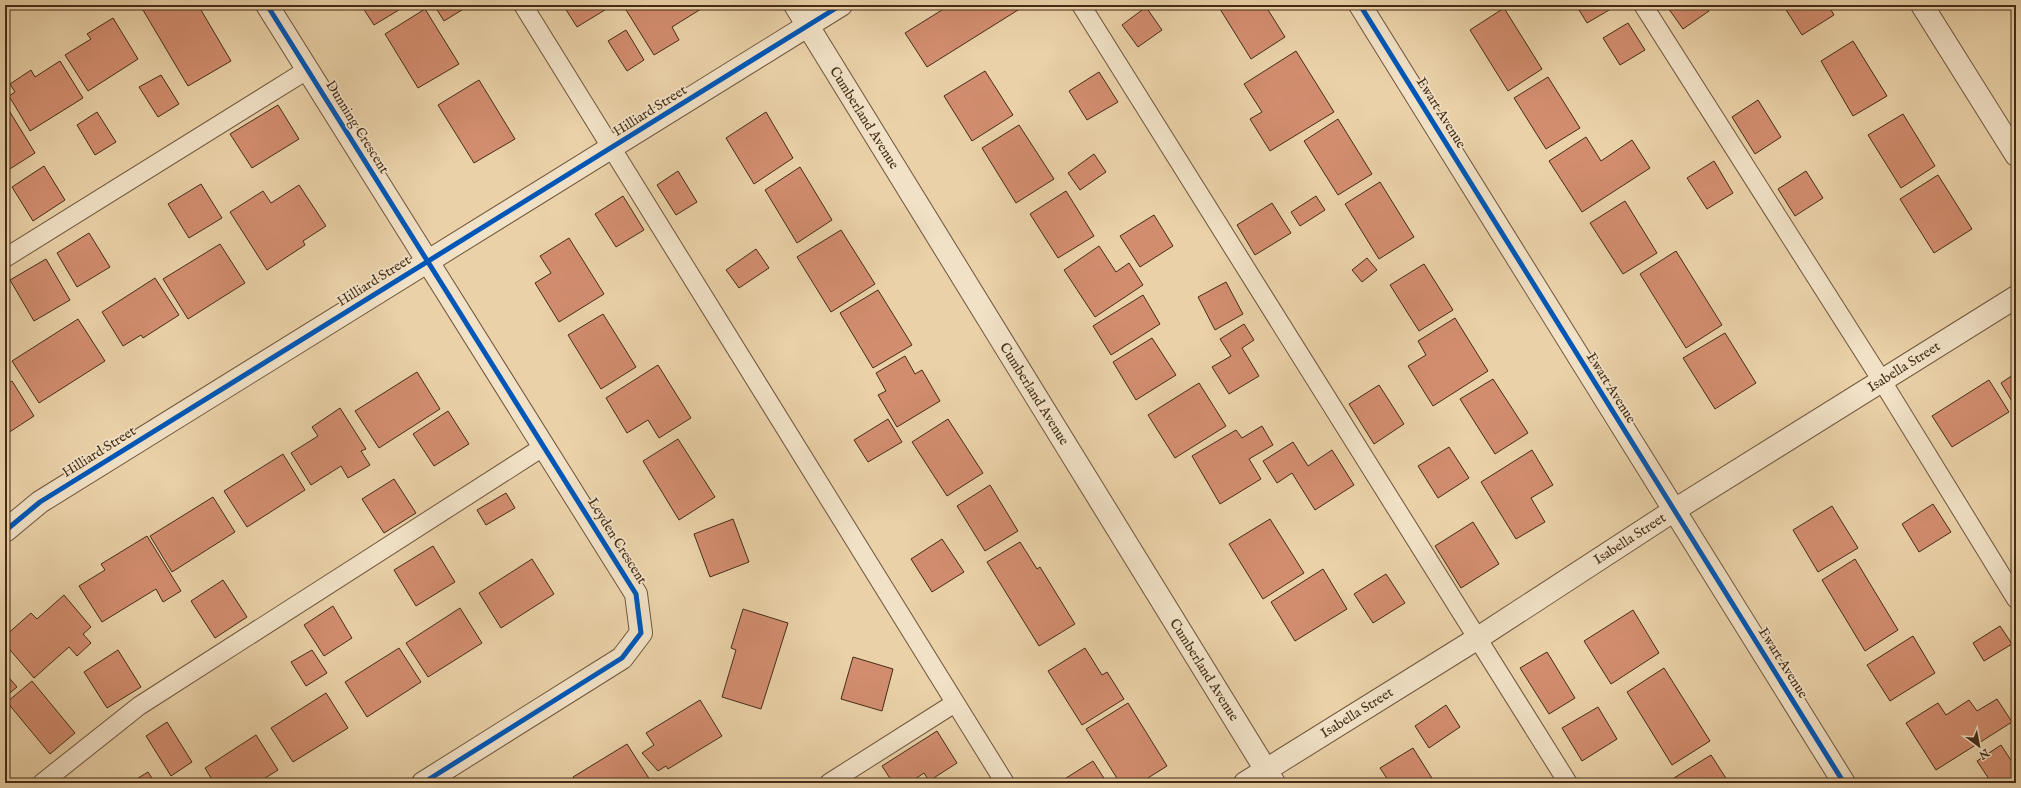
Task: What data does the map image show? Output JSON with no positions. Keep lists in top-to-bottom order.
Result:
{
  "streets": {
    "street": [
      "Hilliard Street",
      "Ewart Avenue",
      "Cumberland Avenue",
      "Dunning Crescent",
      "Isabella Street",
      "Leyden Crescent"
    ]
  },
  "crossings": [
    ["Hilliard Street", "Cumberland Avenue"],
    ["Hilliard Street", "Dunning Crescent"],
    ["Hilliard Street", "Leyden Crescent"],
    ["Ewart Avenue", "Isabella Street"],
    ["Cumberland Avenue", "Isabella Street"],
    ["Dunning Crescent", "Leyden Crescent"]
  ],
  "north": "bottom right"
}
